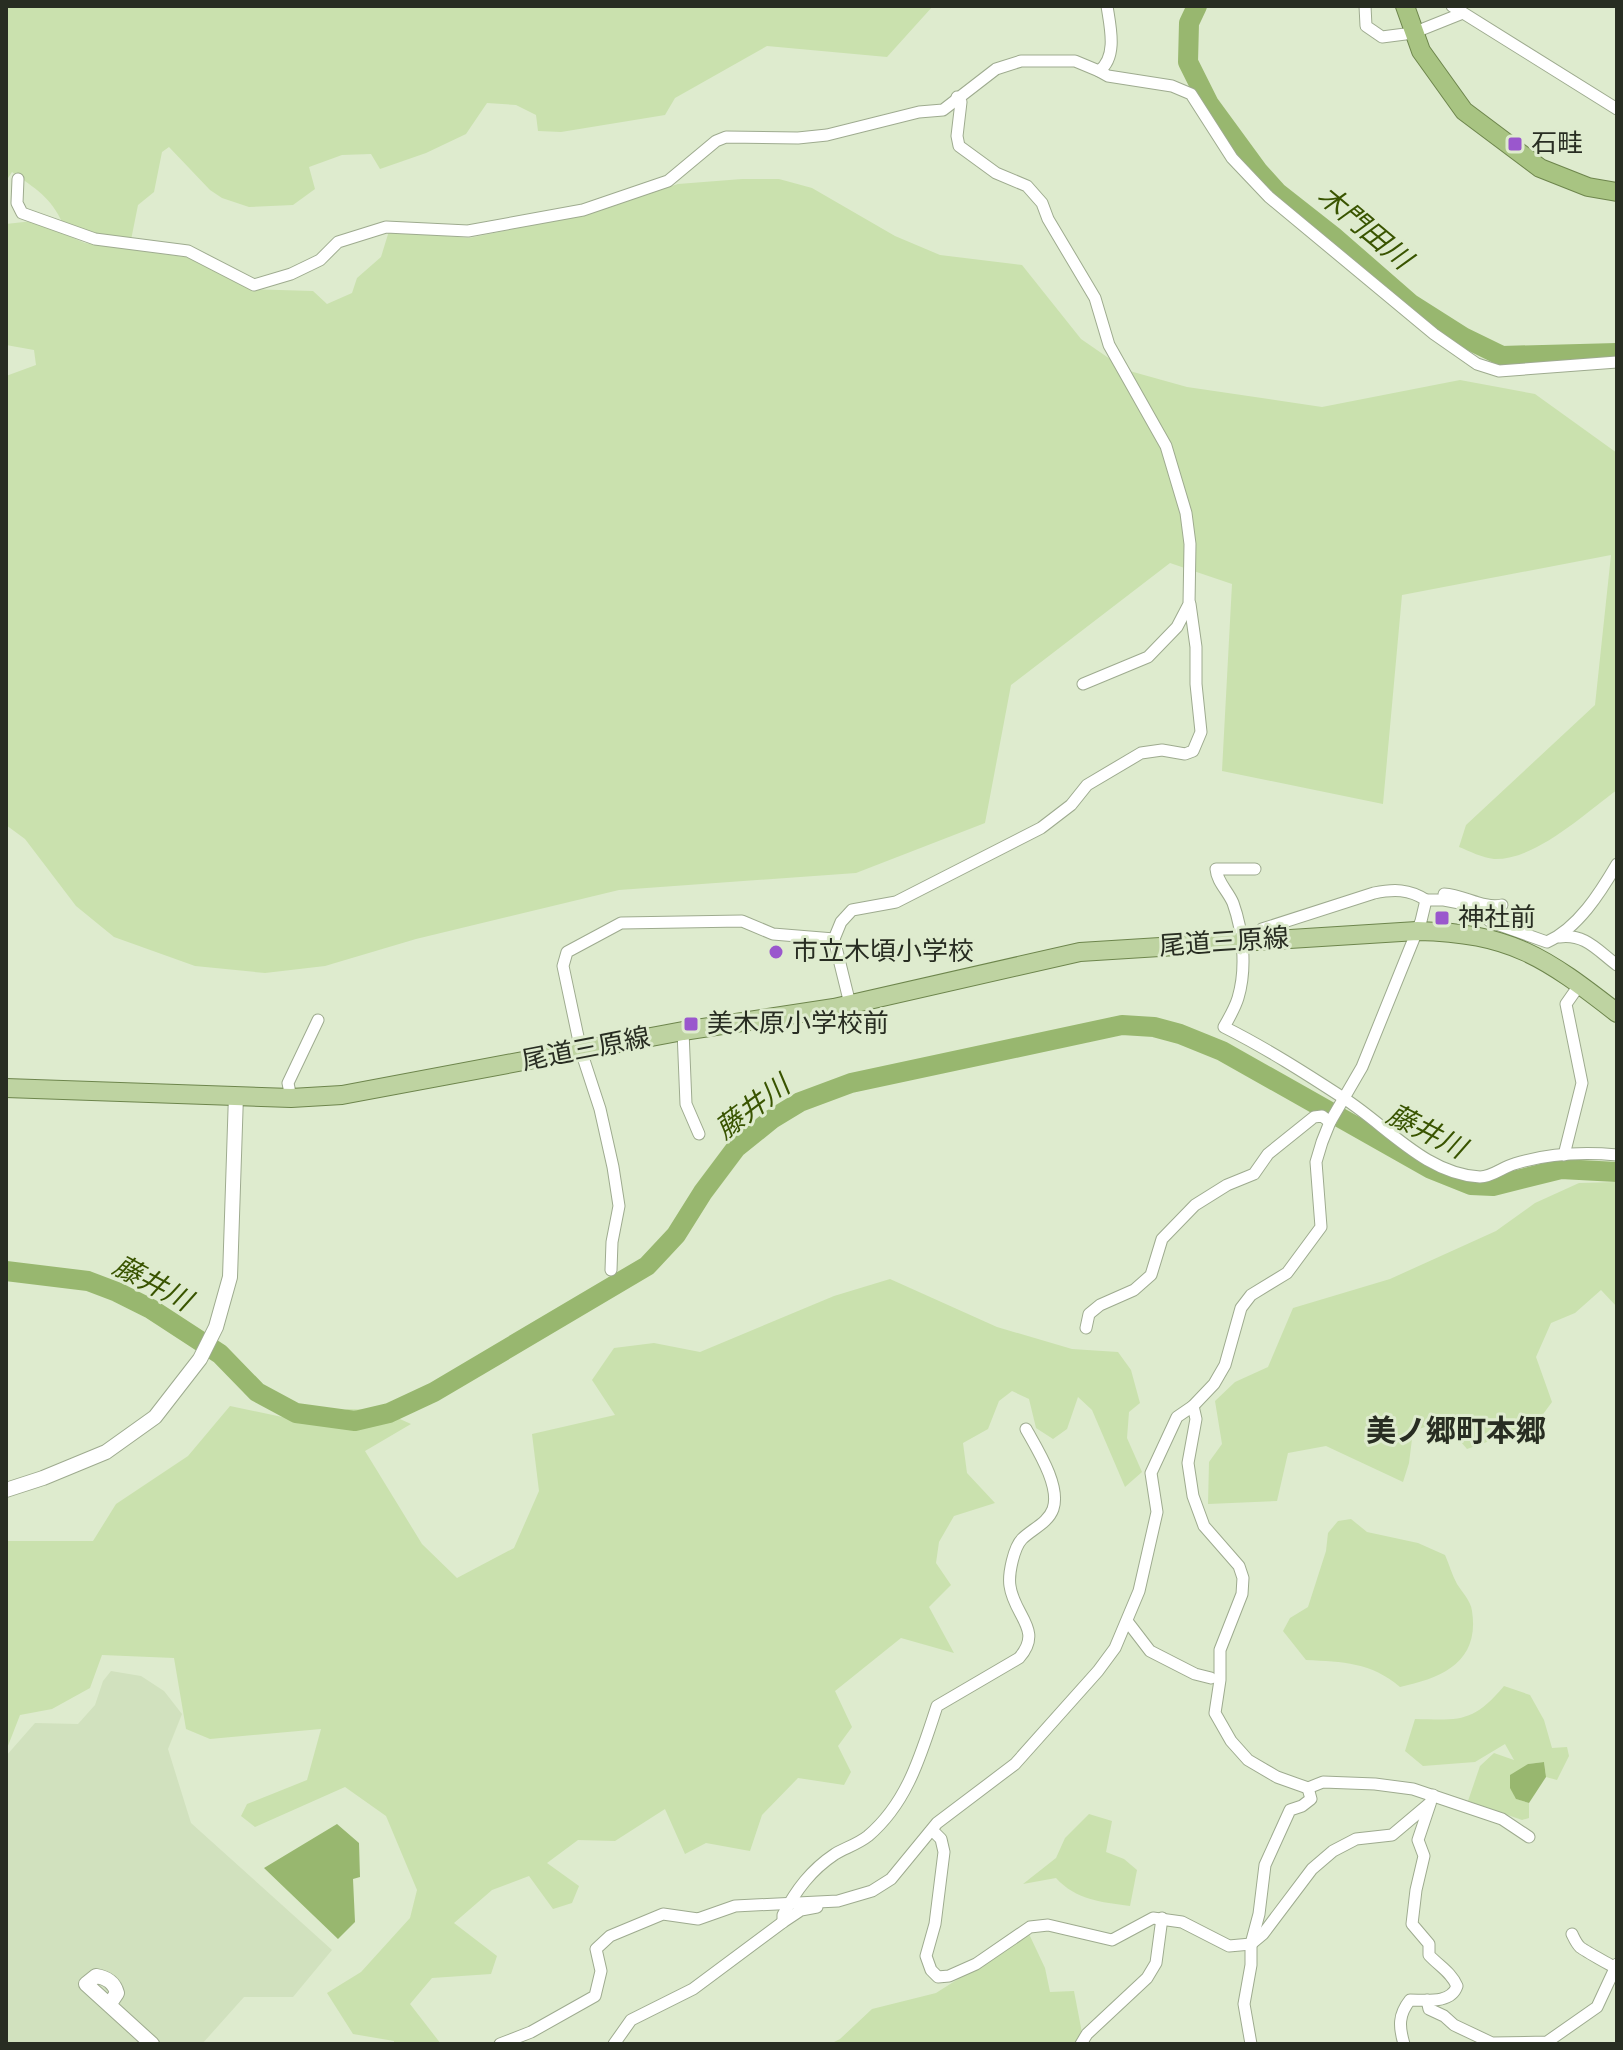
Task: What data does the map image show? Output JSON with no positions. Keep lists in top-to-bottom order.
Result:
{
  "streets": {
    "main road": ["尾道三原線"]
  },
  "districts": ["美ノ郷町本郷"],
  "water": ["木門田川", "藤井川"],
  "places": {
    "transit": ["石畦", "神社前", "美木原小学校前"],
    "other": ["市立木頃小学校"]
  }
}
